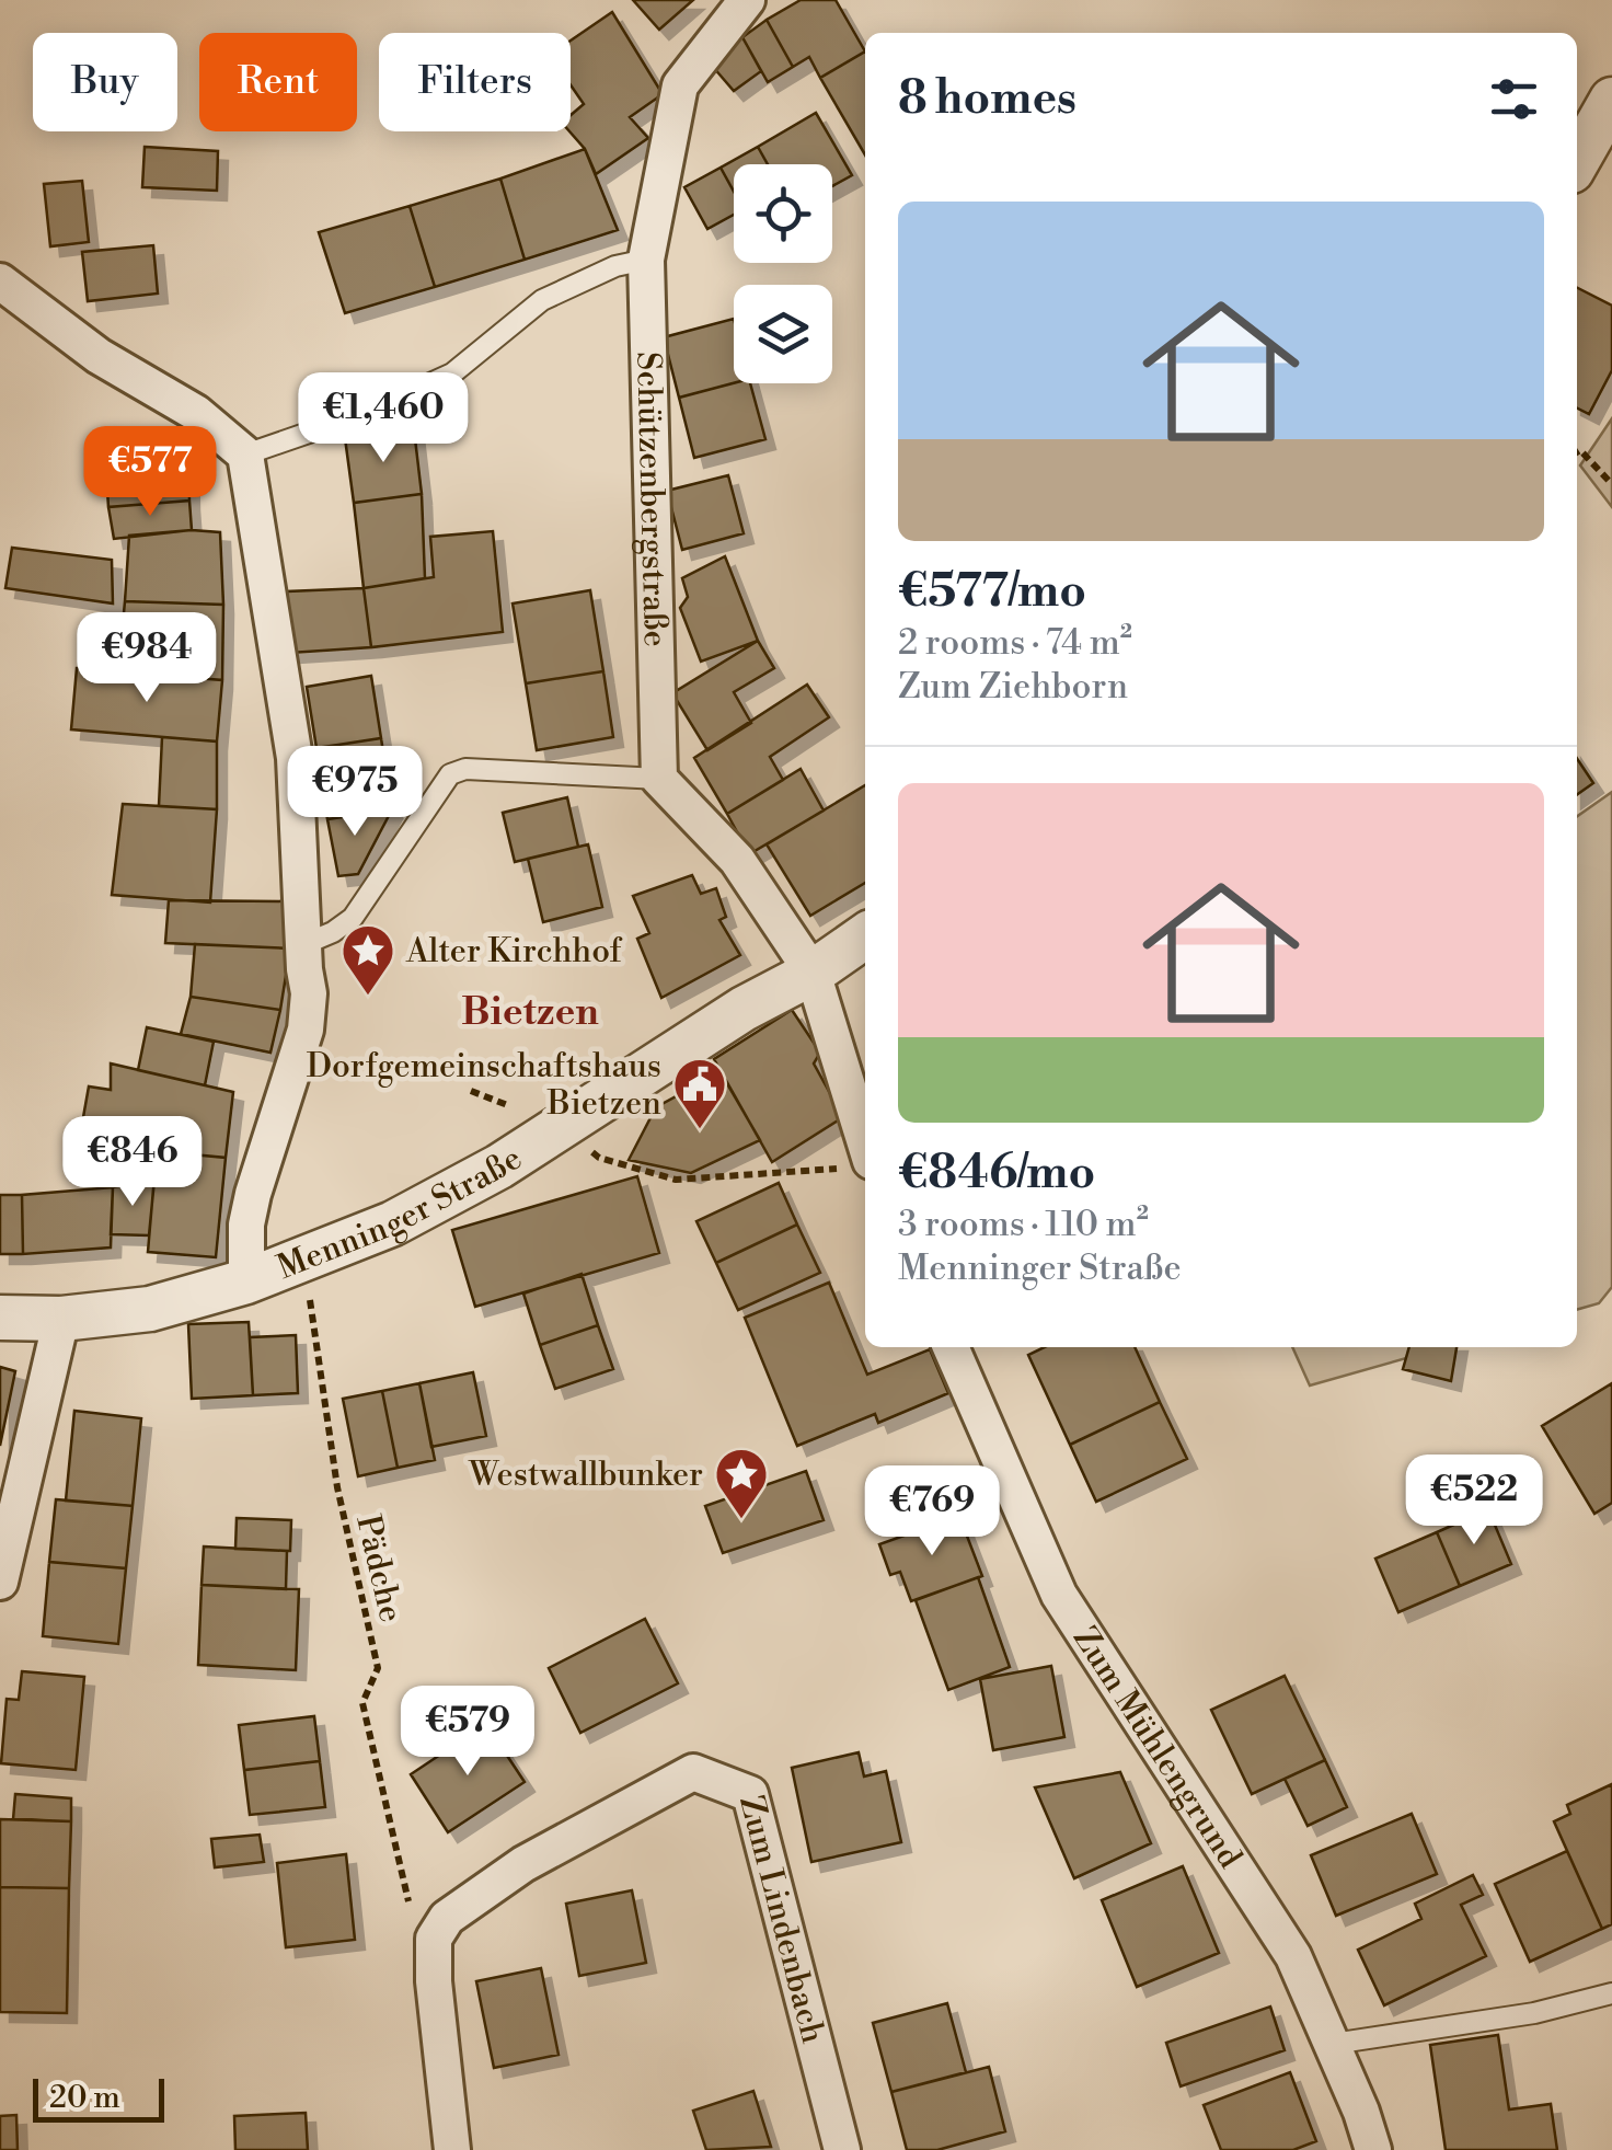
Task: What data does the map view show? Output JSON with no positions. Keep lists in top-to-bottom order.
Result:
{
  "streets": {
    "street": [
      "Schützenbergstraße",
      "Menninger Straße",
      "Zum Mühlengrund",
      "Zum Lindenbach"
    ],
    "path": ["Pädche"]
  },
  "crossings": [
    ["Menninger Straße", "Pädche"],
    ["Pädche", "Zum Lindenbach"]
  ],
  "districts": ["Bietzen"],
  "places": {
    "place": ["Alter Kirchhof", "Westwallbunker"],
    "public building": ["Dorfgemeinschaftshaus Bietzen"]
  },
  "scale_bar": "20 m",
  "page": {
    "chip": ["Buy", "Rent", "Filters"],
    "heading": "8 homes",
    "list": [
      {
        "name": "€577/mo",
        "note": "2 rooms · 74 m² · Zum Ziehborn"
      },
      {
        "name": "€846/mo",
        "note": "3 rooms · 110 m² · Menninger Straße"
      }
    ],
    "price": [
      "€1,460",
      "€577",
      "€984",
      "€975",
      "€846",
      "€522",
      "€769",
      "€579"
    ],
    "scale": "20 m"
  }
}
